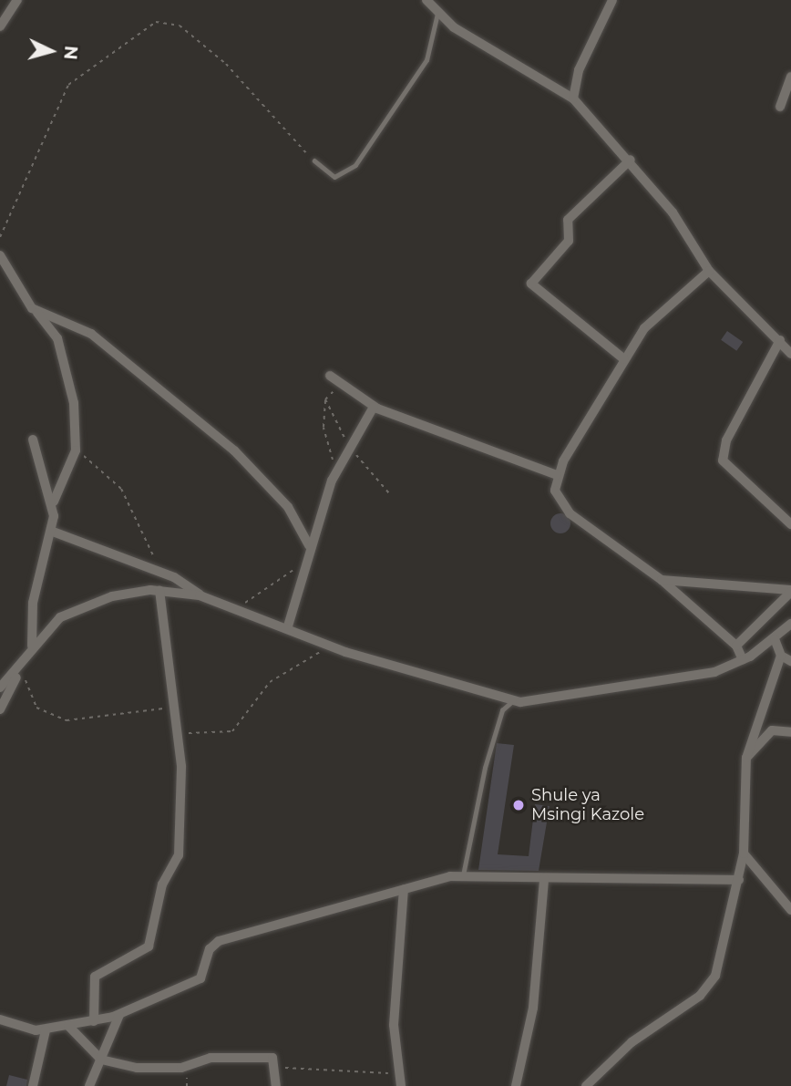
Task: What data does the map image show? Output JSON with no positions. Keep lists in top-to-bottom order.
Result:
{
  "places": ["Shule ya Msingi Kazole"],
  "north": "right"
}
